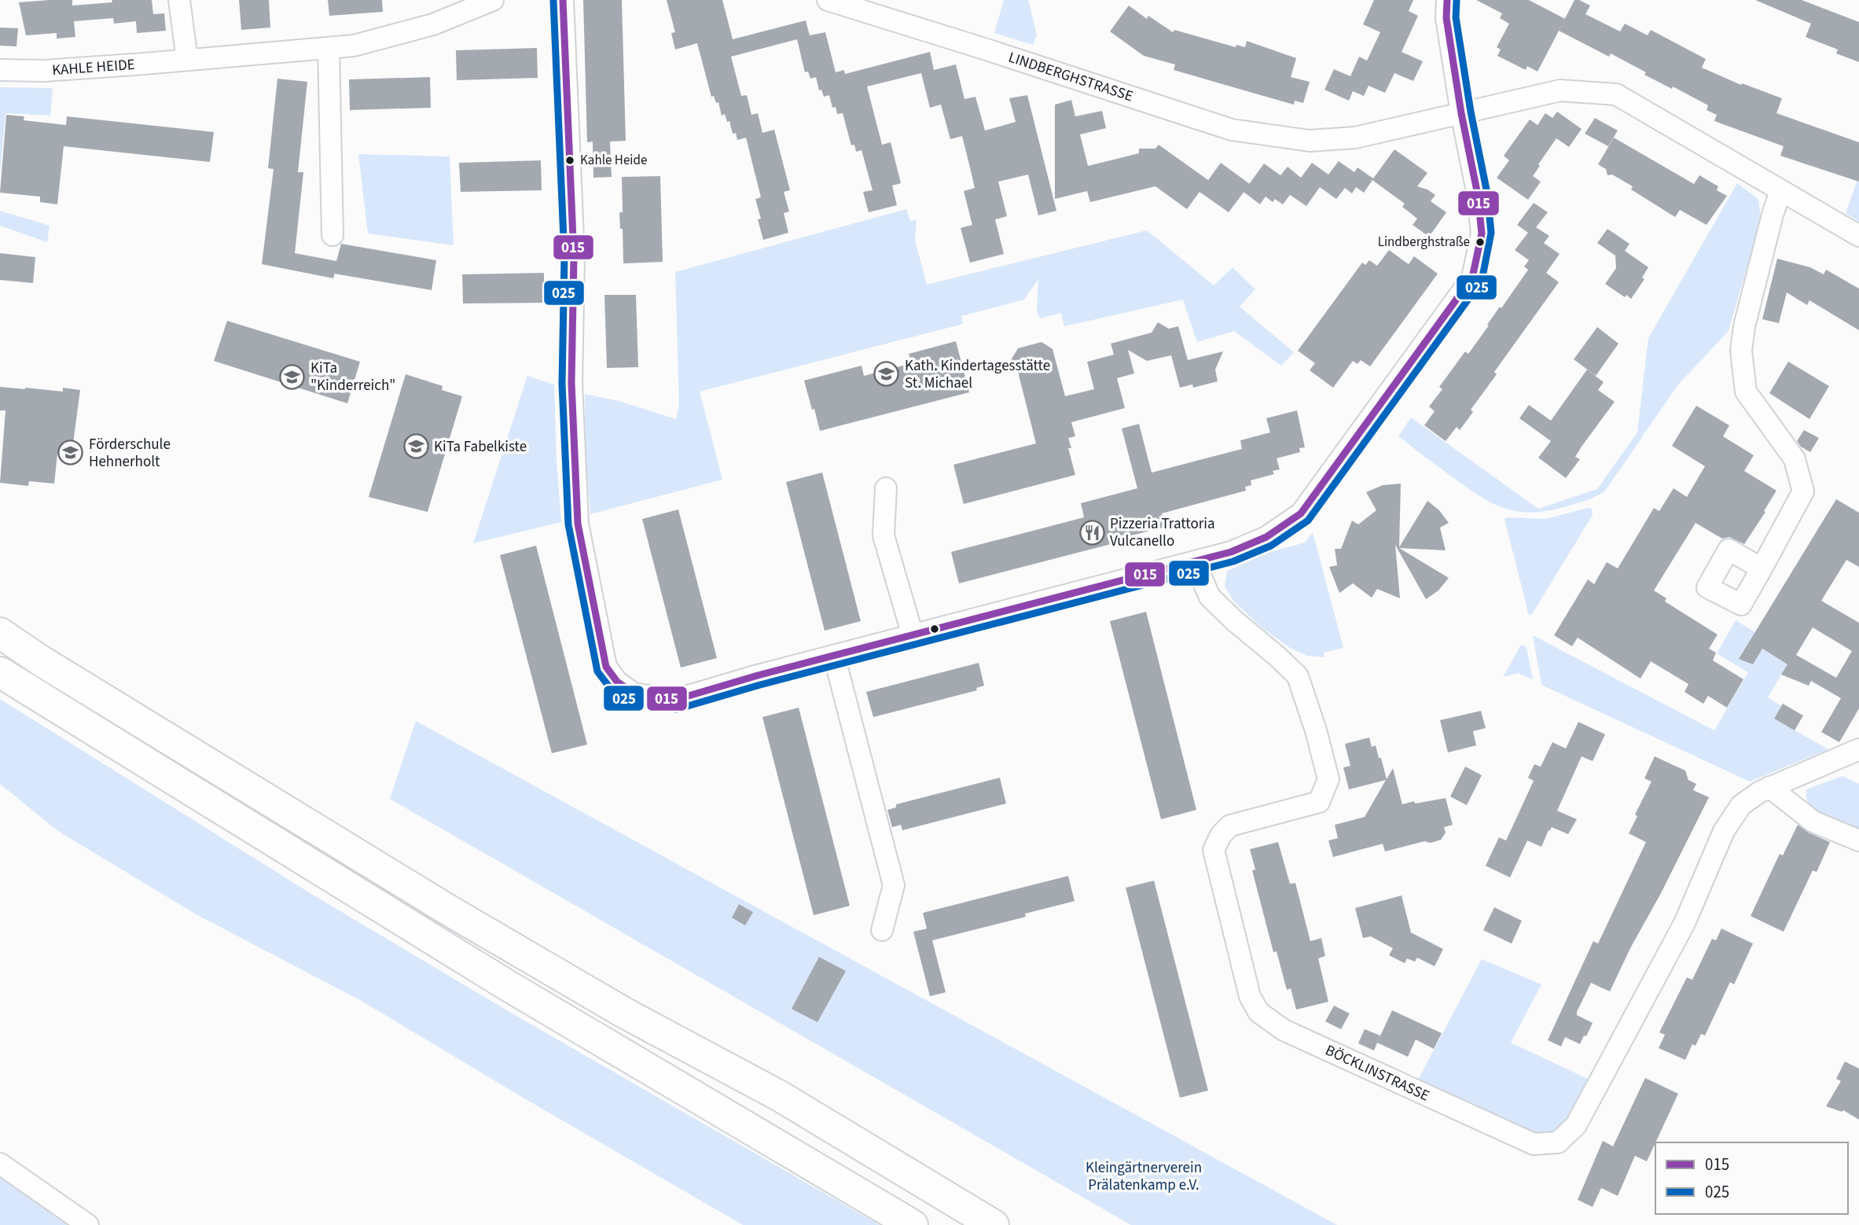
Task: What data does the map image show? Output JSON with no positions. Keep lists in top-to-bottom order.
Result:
{
  "streets": {
    "street": ["KAHLE HEIDE", "LINDBERGHSTRASSE", "BÖCKLINSTRASSE"]
  },
  "parks": ["Kleingärtnerverein Prälatenkamp e.V."],
  "places": {
    "other": ["Kahle Heide", "Lindberghstraße"],
    "school or university": [
      "Kath. Kindertagesstätte St. Michael",
      "KiTa \"Kinderreich\"",
      "KiTa Fabelkiste",
      "Förderschule Hehnerholt"
    ],
    "restaurant": ["Pizzeria Trattoria Vulcanello"]
  },
  "lines": ["transit line 015", "transit line 025"],
  "legend": ["015", "025"]
}
